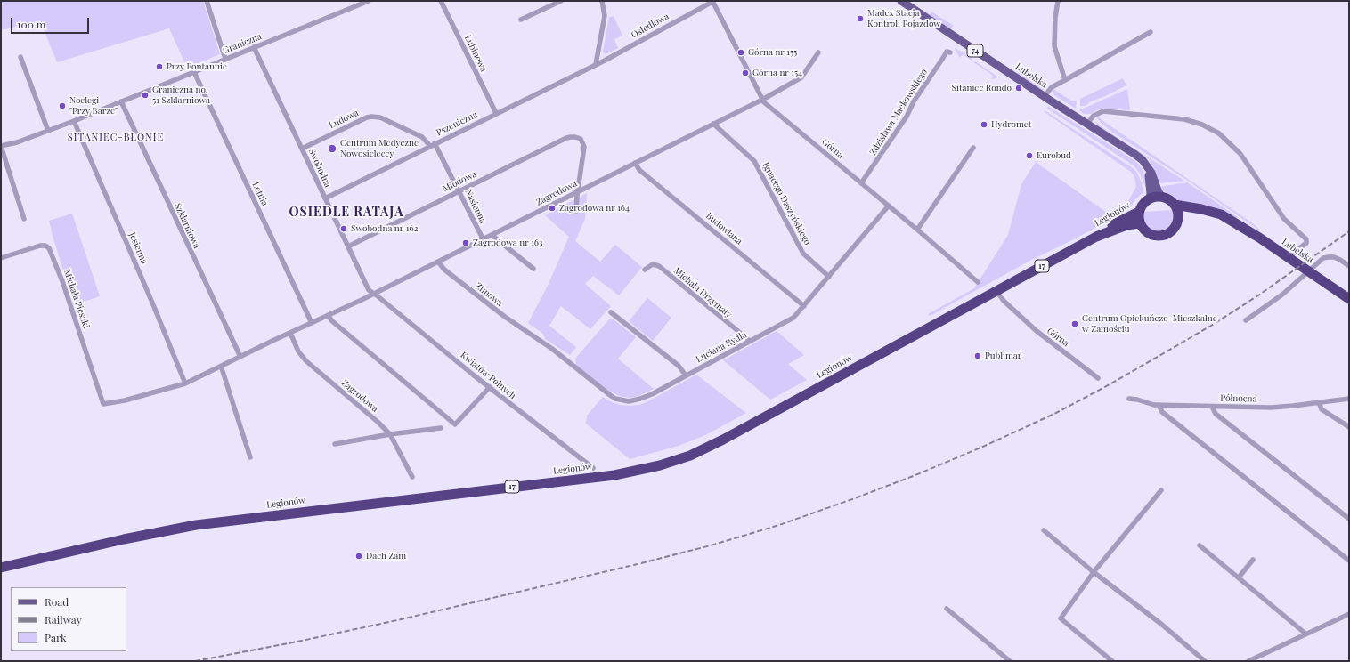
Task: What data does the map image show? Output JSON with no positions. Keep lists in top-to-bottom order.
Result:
{
  "streets": {
    "highway": ["Lubelska", "Legionów", "17"],
    "main road": ["74"],
    "street": [
      "Osiedlowa",
      "Graniczna",
      "Łubinowa",
      "Zdzisława Maćkowskiego",
      "Ludowa",
      "Pszeniczna",
      "Górna",
      "Swobodna",
      "Miodowa",
      "Zagrodowa",
      "Letnia",
      "Ignacego Daszyńskiego",
      "Nasienna",
      "Szklarniowa",
      "Budowlana",
      "Jesienna",
      "Michała Drzymały",
      "Zimowa",
      "Michała Pieszki",
      "Lucjana Rydla",
      "Kwiatów Polnych",
      "Północna"
    ]
  },
  "crossings": [
    ["Osiedlowa", "Pszeniczna"],
    ["Osiedlowa", "Górna"],
    ["Graniczna", "Swobodna"],
    ["Graniczna", "Letnia"],
    ["Graniczna", "Szklarniowa"],
    ["Graniczna", "Jesienna"],
    ["Łubinowa", "Pszeniczna"],
    ["Lubelska", "Legionów"],
    ["Lubelska", "17"],
    ["Zdzisława Maćkowskiego", "Górna"],
    ["Ludowa", "Pszeniczna"],
    ["Ludowa", "Swobodna"],
    ["Ludowa", "Nasienna"],
    ["Pszeniczna", "Swobodna"],
    ["Pszeniczna", "Nasienna"],
    ["Górna", "Zagrodowa"],
    ["Górna", "Legionów"],
    ["Górna", "Lucjana Rydla"],
    ["Swobodna", "Miodowa"],
    ["Swobodna", "Zagrodowa"],
    ["Swobodna", "Kwiatów Polnych"],
    ["Miodowa", "Zagrodowa"],
    ["Miodowa", "Nasienna"],
    ["Zagrodowa", "Letnia"],
    ["Zagrodowa", "Ignacego Daszyńskiego"],
    ["Zagrodowa", "Nasienna"],
    ["Zagrodowa", "Szklarniowa"],
    ["Zagrodowa", "Budowlana"],
    ["Zagrodowa", "Jesienna"],
    ["Zagrodowa", "Zimowa"],
    ["Zagrodowa", "Michała Pieszki"],
    ["Zagrodowa", "Kwiatów Polnych"],
    ["Ignacego Daszyńskiego", "Lucjana Rydla"],
    ["Legionów", "17"],
    ["Budowlana", "Lucjana Rydla"],
    ["Michała Drzymały", "Lucjana Rydla"],
    ["Zimowa", "Lucjana Rydla"]
  ],
  "districts": ["SITANIEC-BŁONIE", "OSIEDLE RATAJA"],
  "places": [
    "Madex Stacja Kontroli Pojazdów",
    "Górna nr 155",
    "Przy Fontannie",
    "Górna nr 154",
    "Sitaniec Rondo",
    "Graniczna no. 51 Szklarniowa",
    "Noclegi \"Przy Barze\"",
    "Hydromet",
    "Centrum Medyczne Nowosieleccy",
    "Eurobud",
    "Zagrodowa nr 164",
    "Swobodna nr 162",
    "Zagrodowa nr 163",
    "Centrum Opiekuńczo-Mieszkalne w Zamościu",
    "Publimar",
    "Dach Zam"
  ],
  "legend": ["Road", "Railway", "Park"],
  "scale_bar": "100 m"
}
